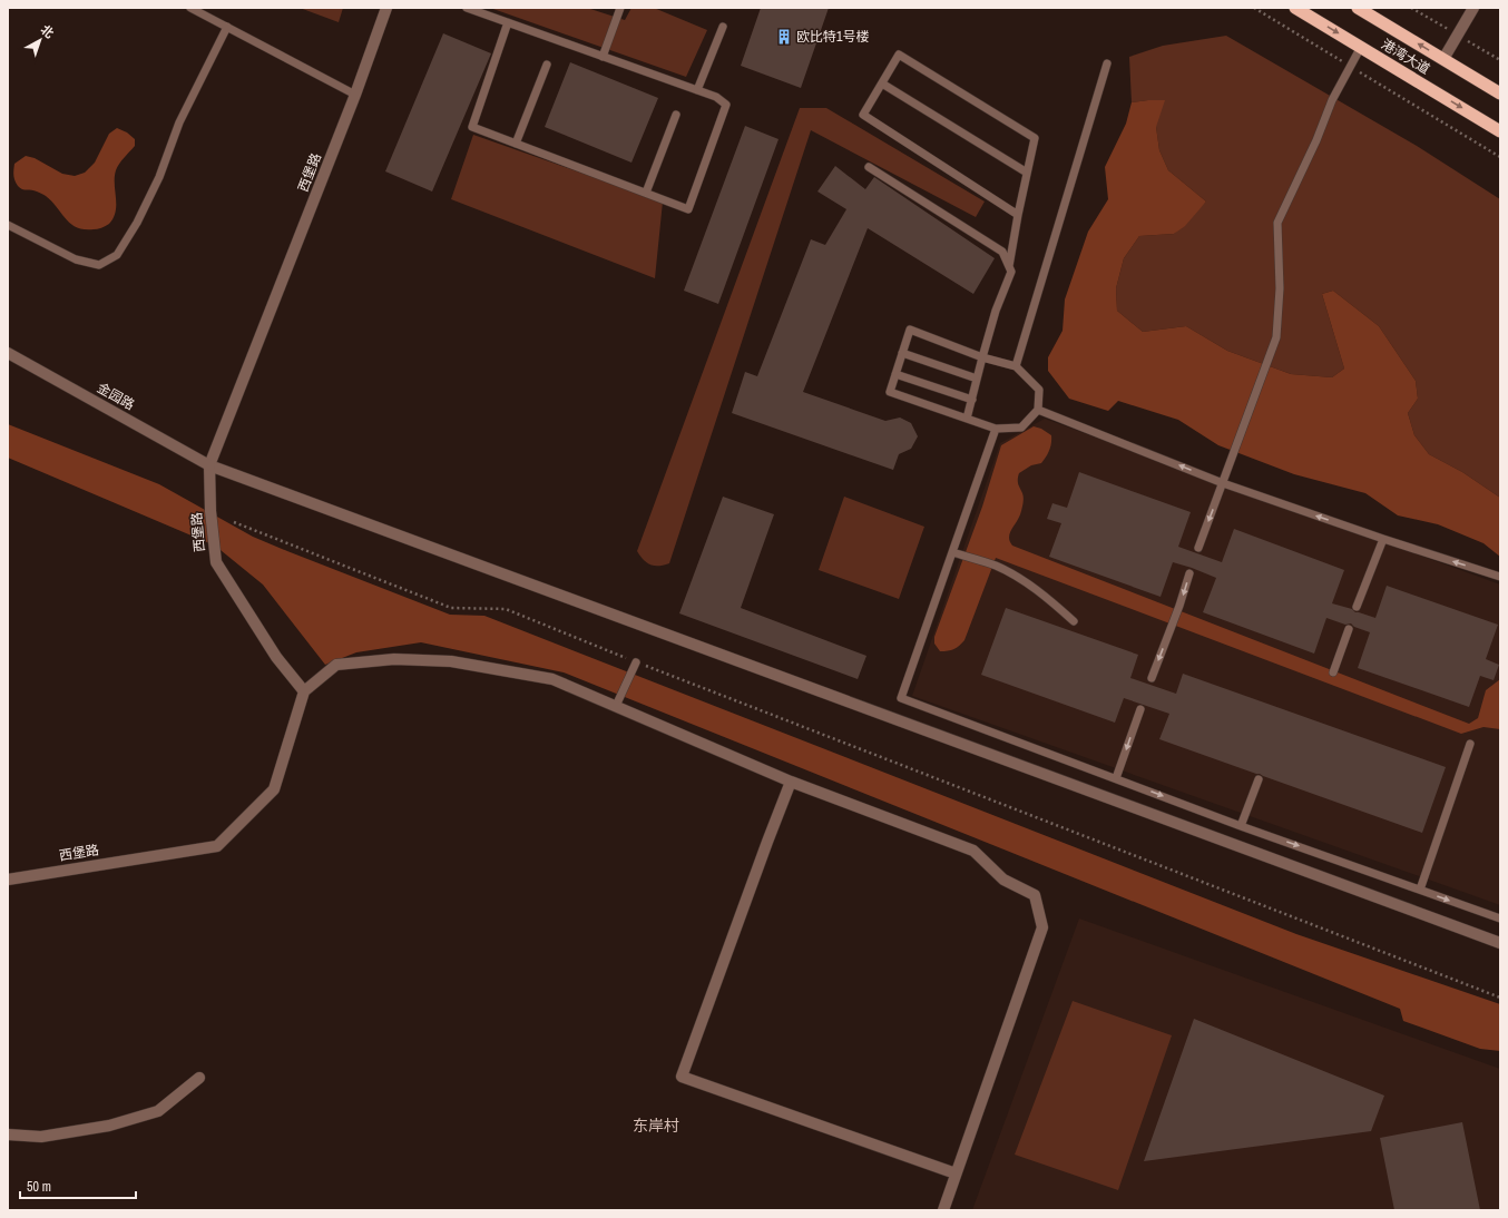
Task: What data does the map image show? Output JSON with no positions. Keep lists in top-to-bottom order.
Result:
{
  "streets": {
    "highway": ["港湾大道"],
    "street": ["西堡路", "金园路"]
  },
  "crossings": [
    ["西堡路", "金园路"]
  ],
  "districts": ["东岸村"],
  "places": {
    "building": ["欧比特1号楼"]
  },
  "scale_bar": "50 m",
  "north": "top right"
}
